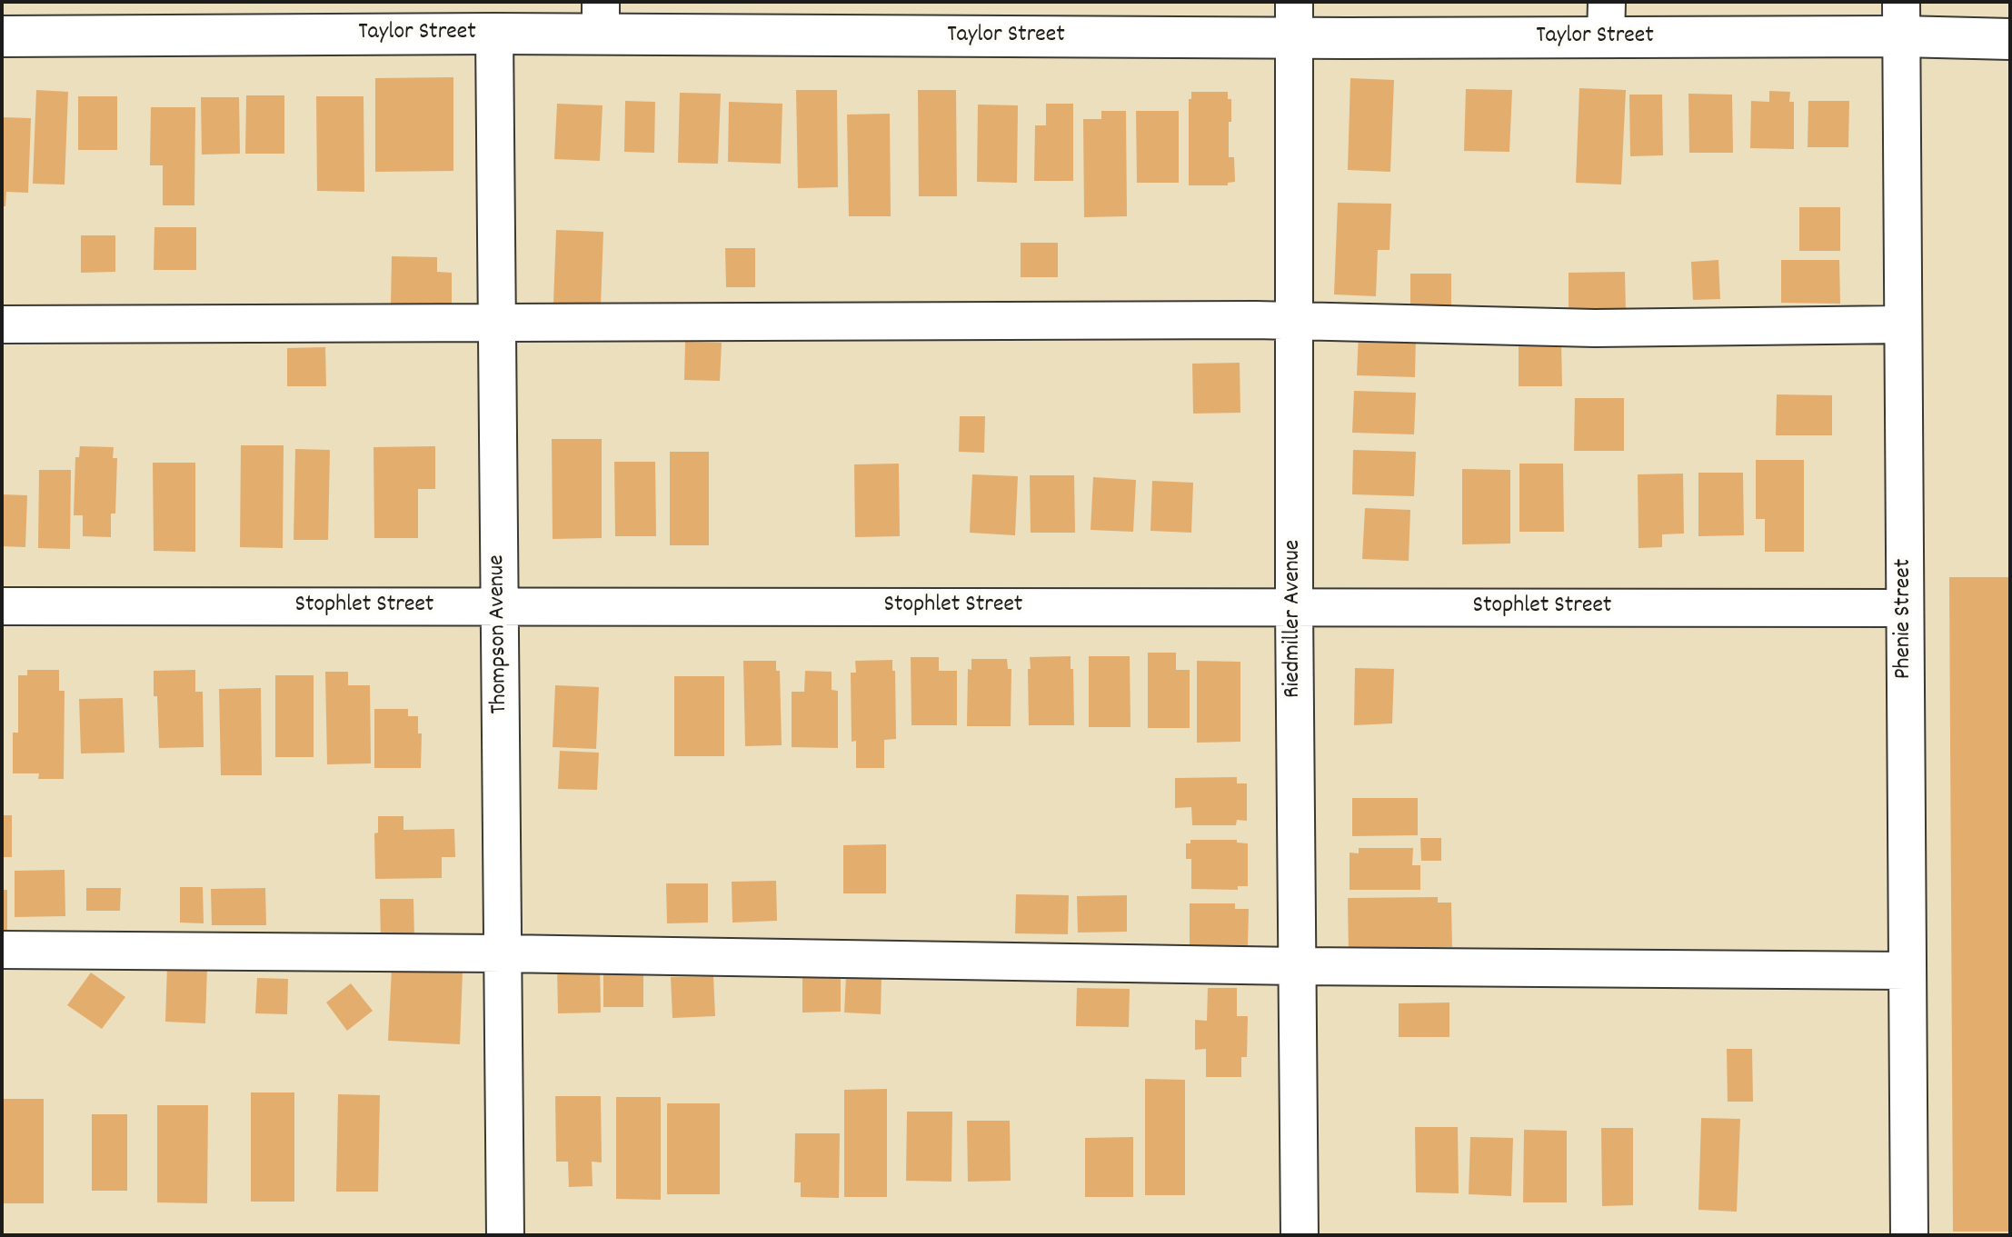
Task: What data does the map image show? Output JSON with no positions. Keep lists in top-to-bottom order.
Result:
{
  "streets": {
    "main road": ["Taylor Street"],
    "street": [
      "Stophlet Street",
      "Riedmiller Avenue",
      "Phenie Street",
      "Thompson Avenue"
    ]
  },
  "crossings": [
    ["Taylor Street", "Riedmiller Avenue"],
    ["Taylor Street", "Phenie Street"],
    ["Taylor Street", "Thompson Avenue"],
    ["Stophlet Street", "Riedmiller Avenue"],
    ["Stophlet Street", "Phenie Street"],
    ["Stophlet Street", "Thompson Avenue"]
  ]
}
